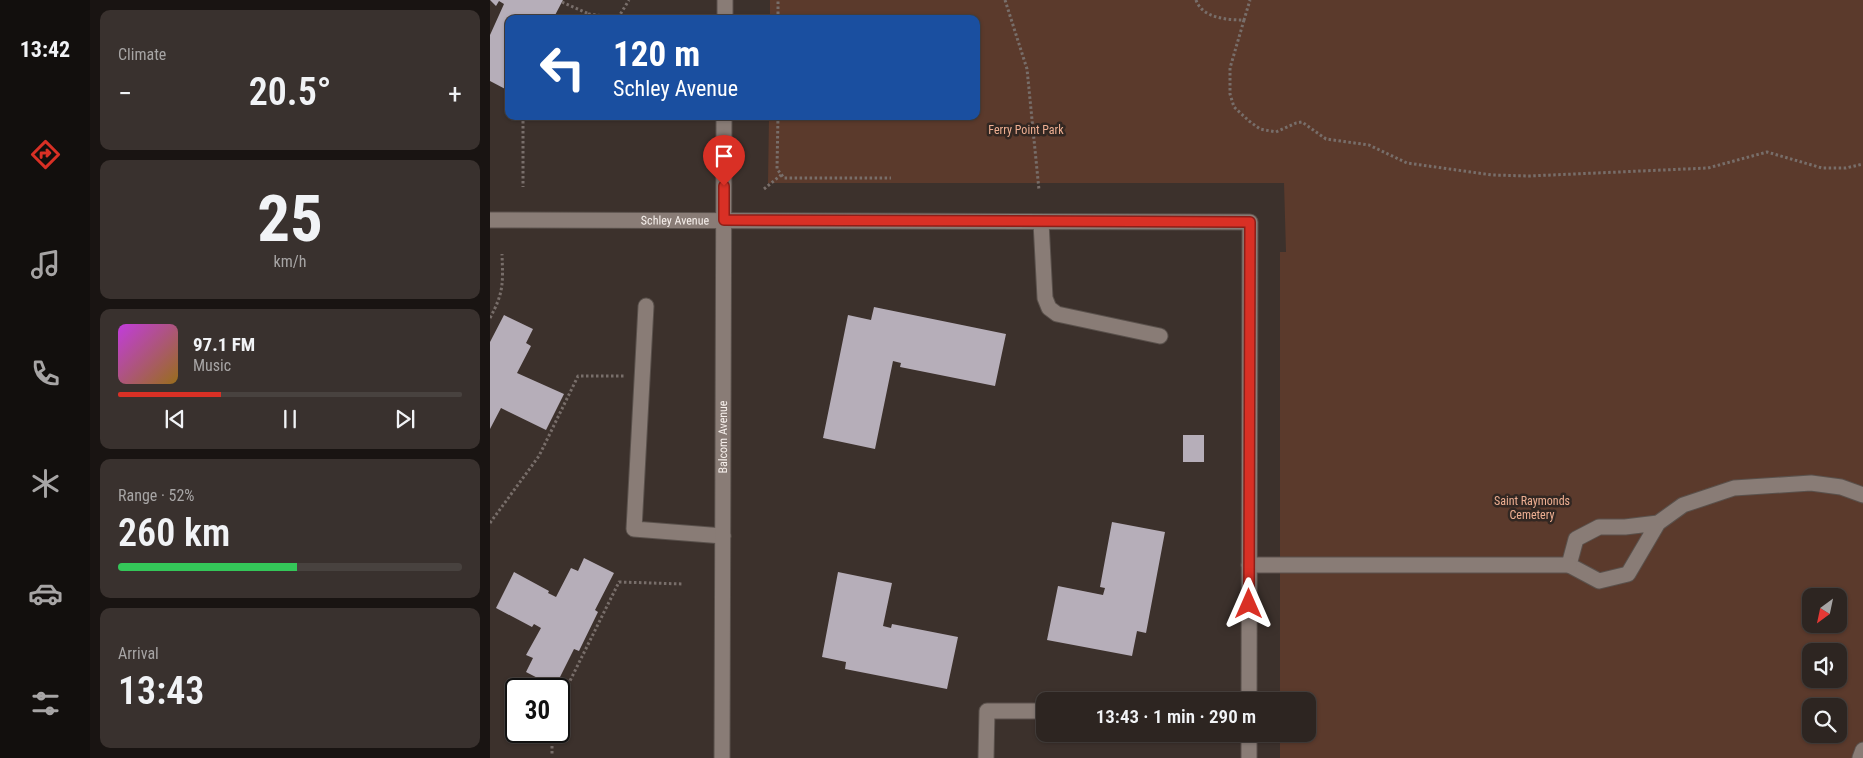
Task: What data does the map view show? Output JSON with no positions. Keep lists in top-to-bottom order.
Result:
{
  "streets": {
    "street": ["Schley Avenue", "Balcom Avenue"]
  },
  "crossings": [
    ["Schley Avenue", "Balcom Avenue"]
  ],
  "parks": ["Ferry Point Park", "Saint Raymonds Cemetery"],
  "north": "bottom left",
  "page": {
    "tabs": "13:42",
    "tile": [
      "Climate",
      ["25", "km/h"],
      ["Range · 52%", "260 km"],
      ["Arrival", "13:43"]
    ],
    "turn": ["120 m", "Schley Avenue"],
    "heat": ["−", "20.5°", "+"],
    "song": ["97.1 FM", "Music"],
    "limit": "30",
    "trip": "13:43 · 1 min · 290 m"
  }
}
